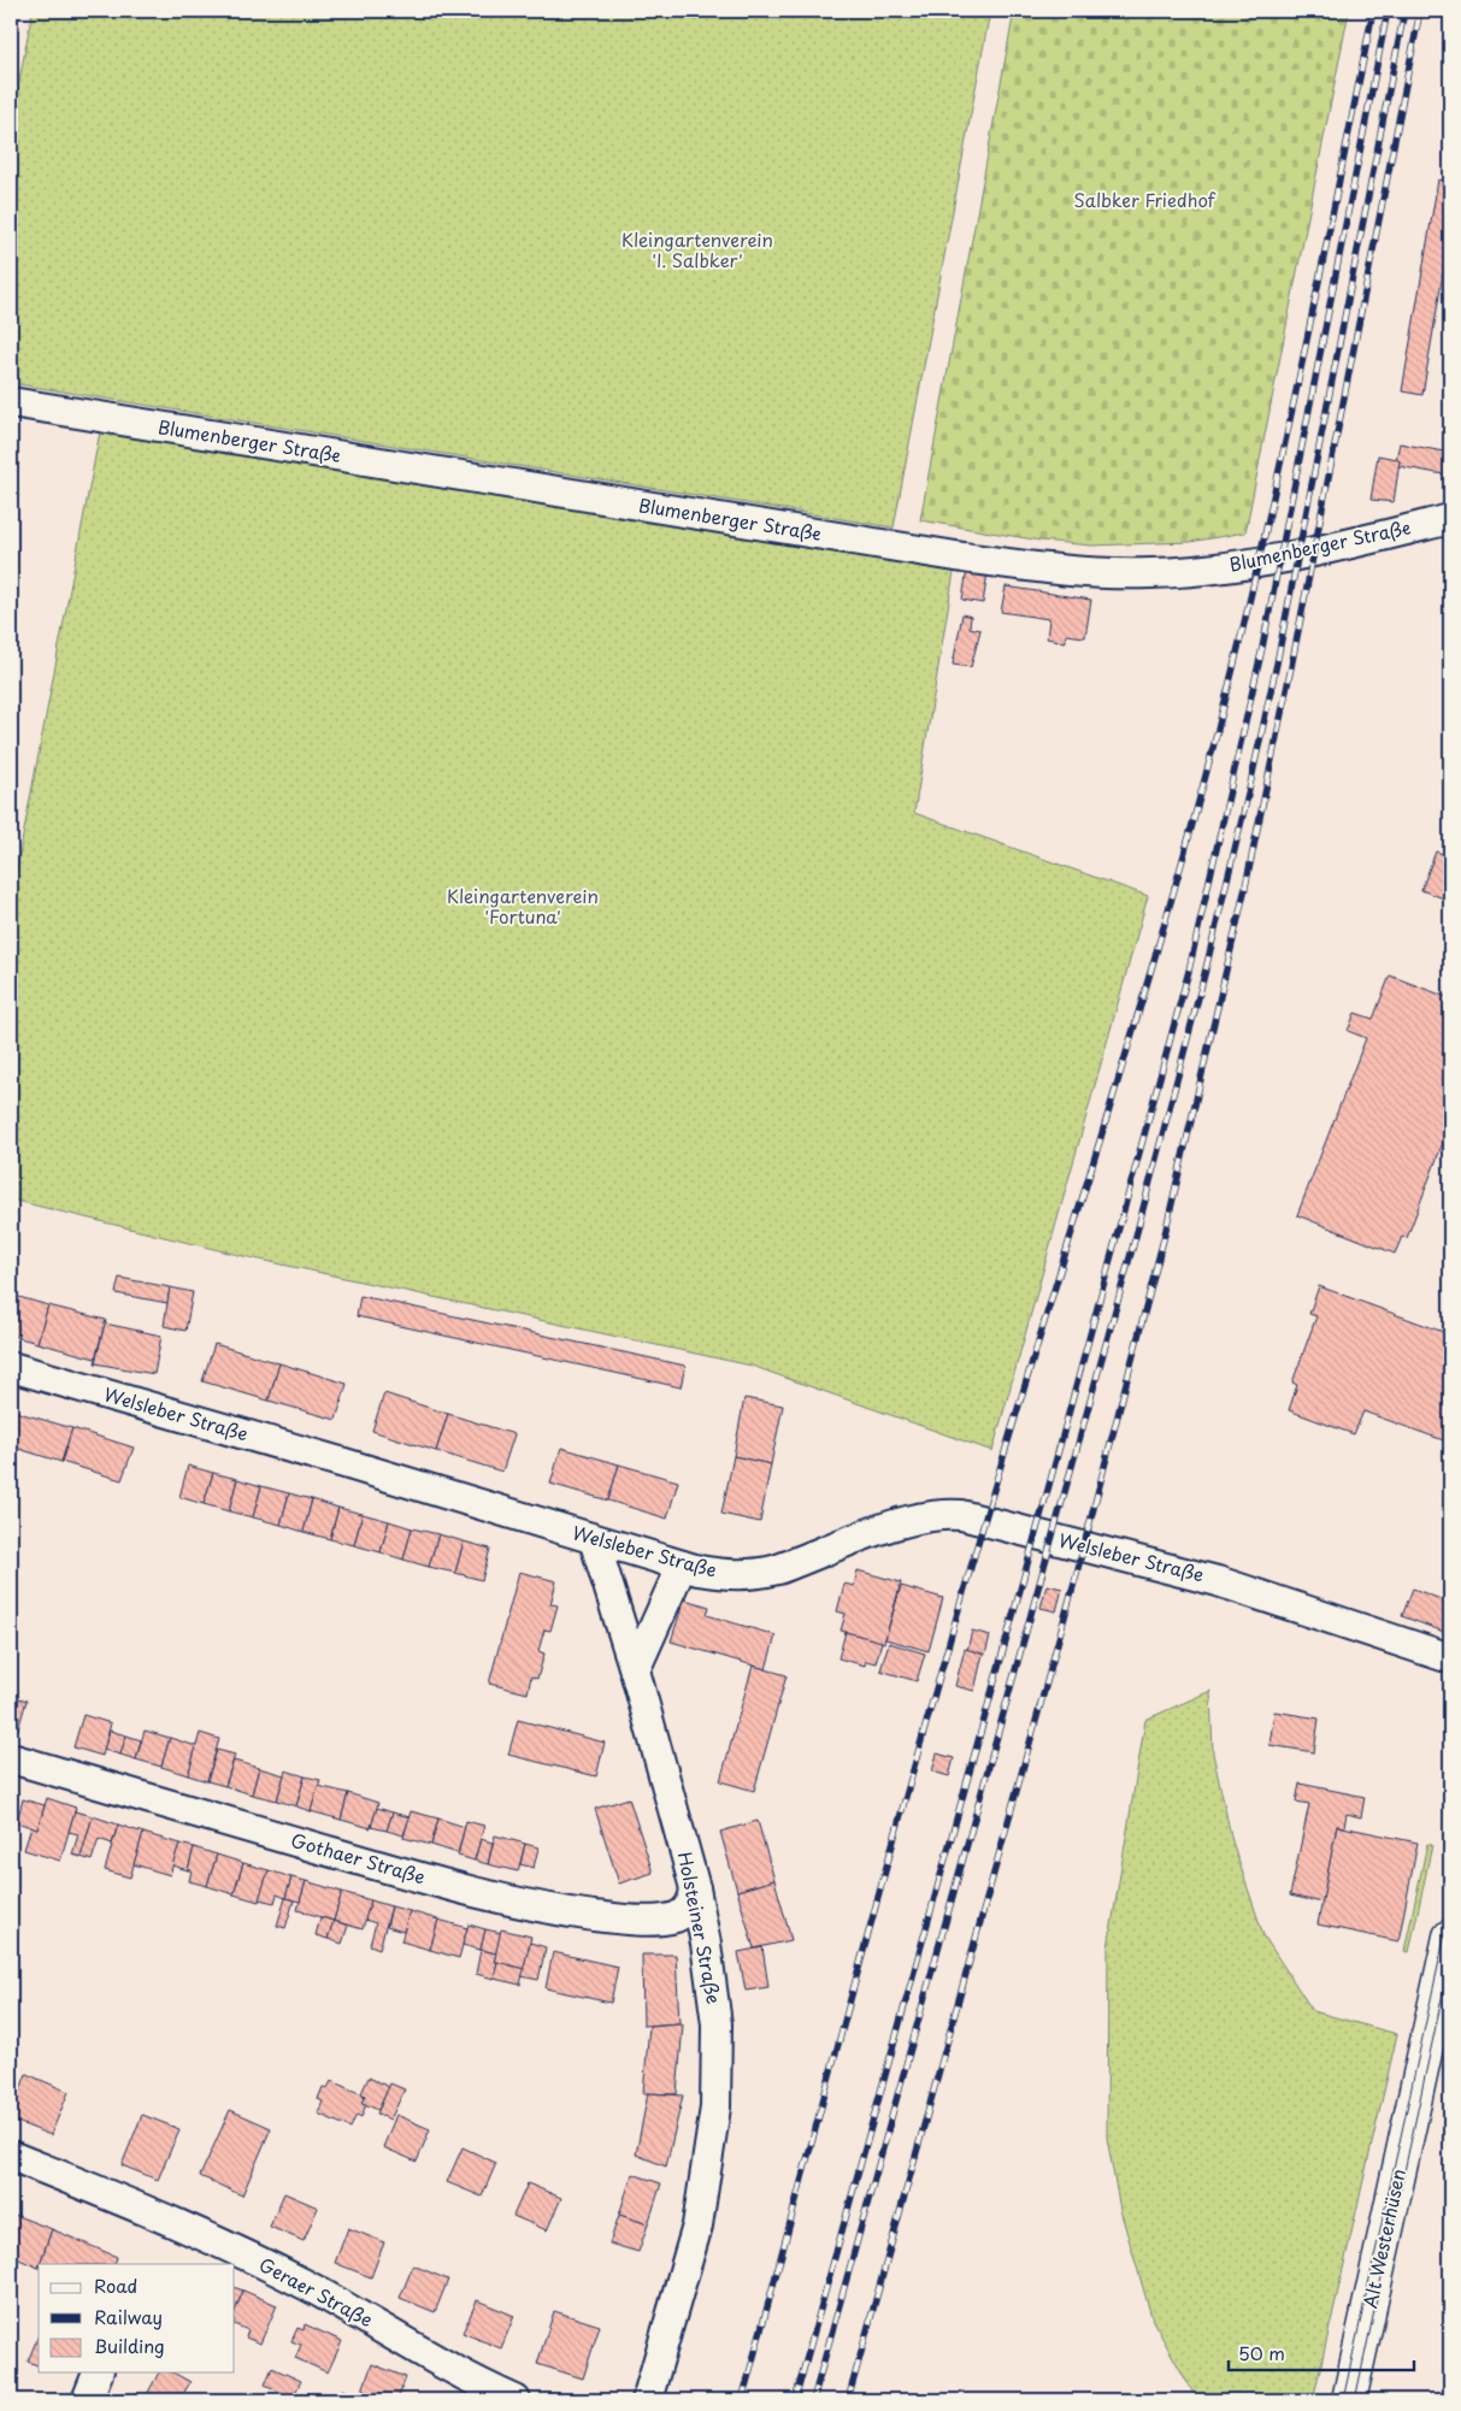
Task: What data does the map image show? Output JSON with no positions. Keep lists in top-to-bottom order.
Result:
{
  "streets": {
    "main road": ["Alt Westerhüsen"],
    "street": [
      "Blumenberger Straße",
      "Welsleber Straße",
      "Gothaer Straße",
      "Holsteiner Straße",
      "Geraer Straße"
    ]
  },
  "crossings": [
    ["Welsleber Straße", "Holsteiner Straße"],
    ["Gothaer Straße", "Holsteiner Straße"]
  ],
  "parks": ["Salbker Friedhof", "Kleingartenverein 'I. Salbker'", "Kleingartenverein 'Fortuna'"],
  "legend": ["Road", "Railway", "Building"],
  "scale_bar": "50 m"
}
